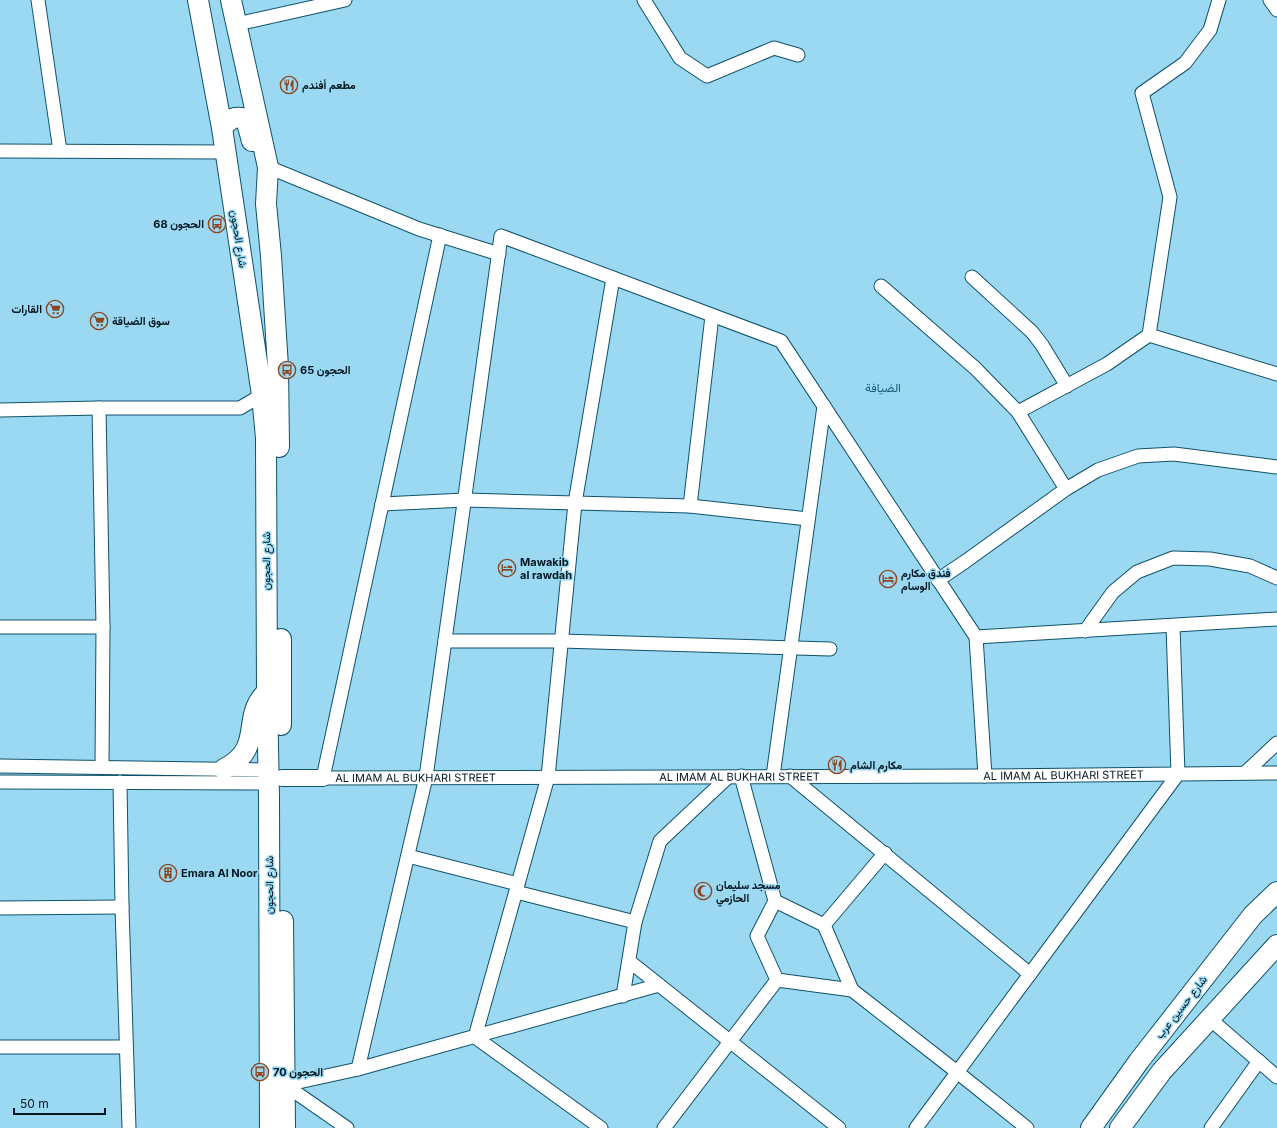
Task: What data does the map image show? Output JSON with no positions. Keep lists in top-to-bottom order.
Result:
{
  "streets": {
    "main road": ["شارع الحجون", "شارع حسين عرب"],
    "street": ["AL IMAM AL BUKHARI STREET"]
  },
  "districts": ["الضيافة"],
  "places": {
    "restaurant": ["مطعم أفندم", "مكارم الشام"],
    "bus stop": ["الحجون 68", "الحجون 65", "الحجون 70"],
    "supermarket": ["القارات", "سوق الضياقة"],
    "hotel": ["Mawakib al rawdah", "فندق مكارم الوسام"],
    "building": ["Emara Al Noor"],
    "mosque": ["مسجد سليمان الحازمي"]
  },
  "scale_bar": "50 m"
}
